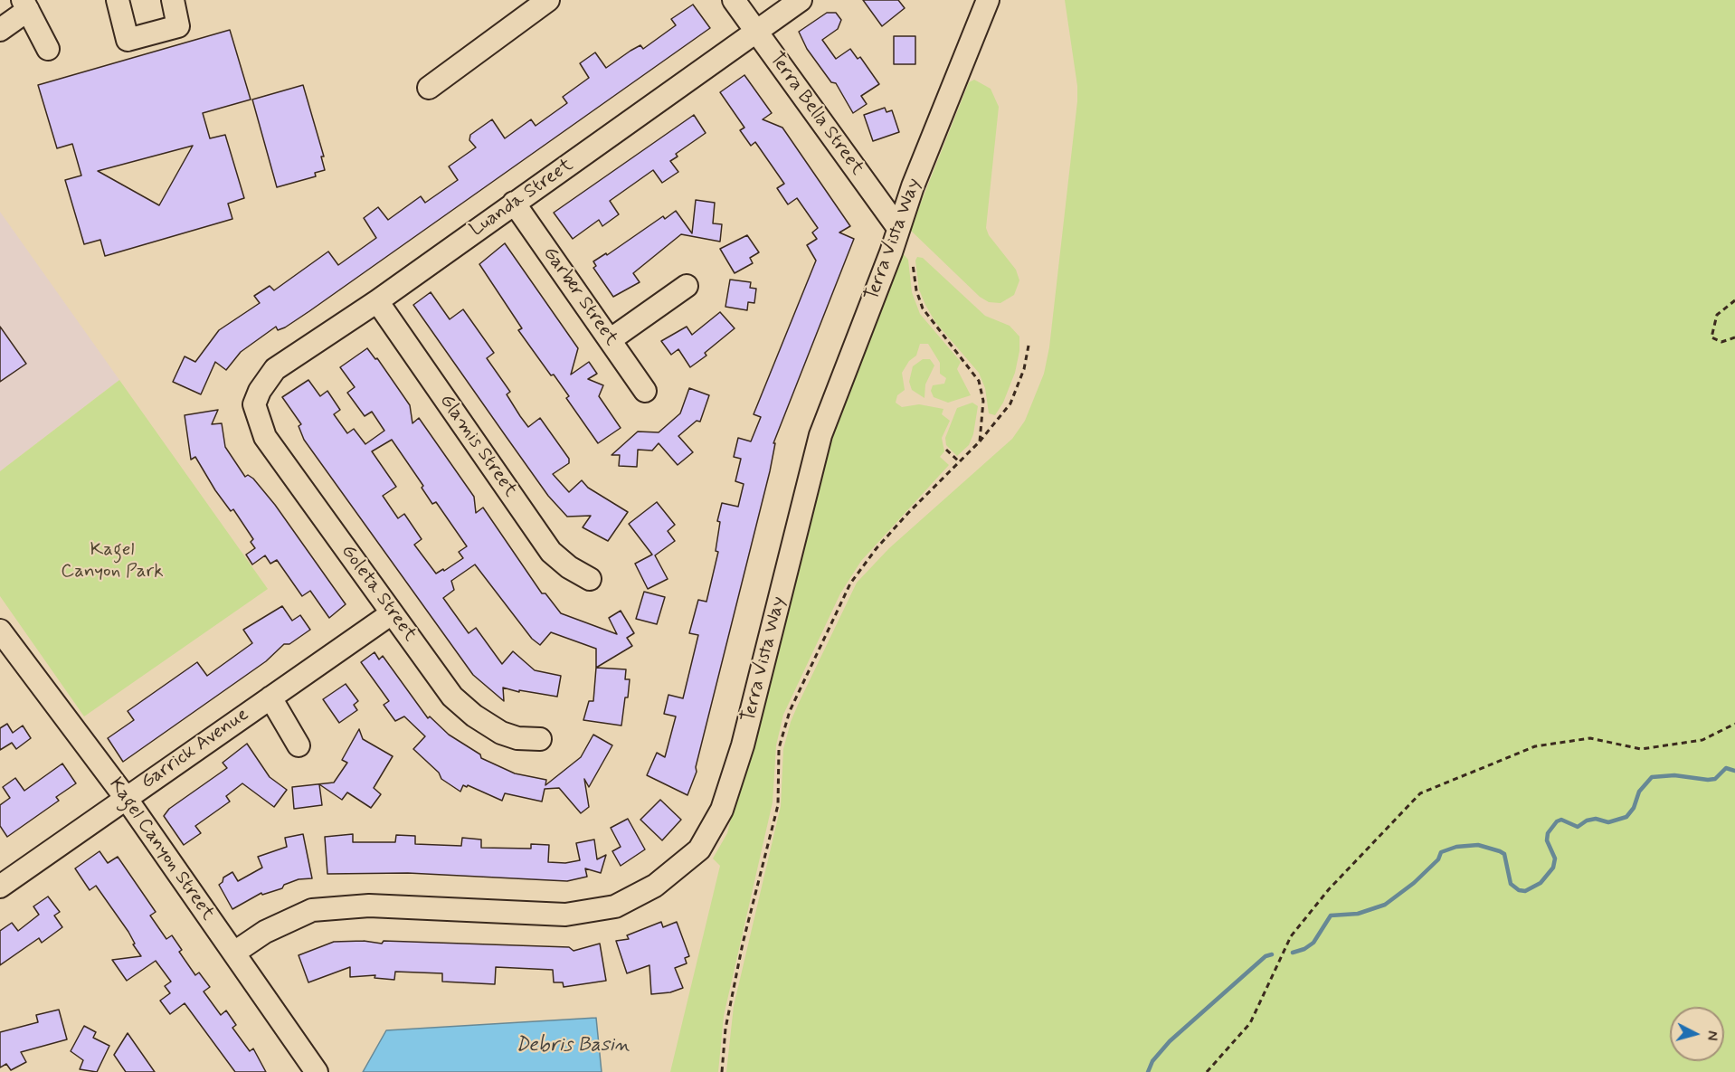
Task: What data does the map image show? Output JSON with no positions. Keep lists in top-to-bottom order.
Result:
{
  "streets": {
    "street": [
      "Terra Bella Street",
      "Luanda Street",
      "Terra Vista Way",
      "Garber Street",
      "Glamis Street",
      "Goleta Street",
      "Garrick Avenue",
      "Kagel Canyon Street"
    ]
  },
  "crossings": [
    ["Terra Bella Street", "Luanda Street"],
    ["Terra Bella Street", "Terra Vista Way"],
    ["Luanda Street", "Garber Street"],
    ["Luanda Street", "Glamis Street"],
    ["Luanda Street", "Goleta Street"],
    ["Terra Vista Way", "Kagel Canyon Street"],
    ["Goleta Street", "Garrick Avenue"],
    ["Garrick Avenue", "Kagel Canyon Street"]
  ],
  "water": ["Debris Basin"],
  "parks": ["Kagel Canyon Park"],
  "north": "right"
}
